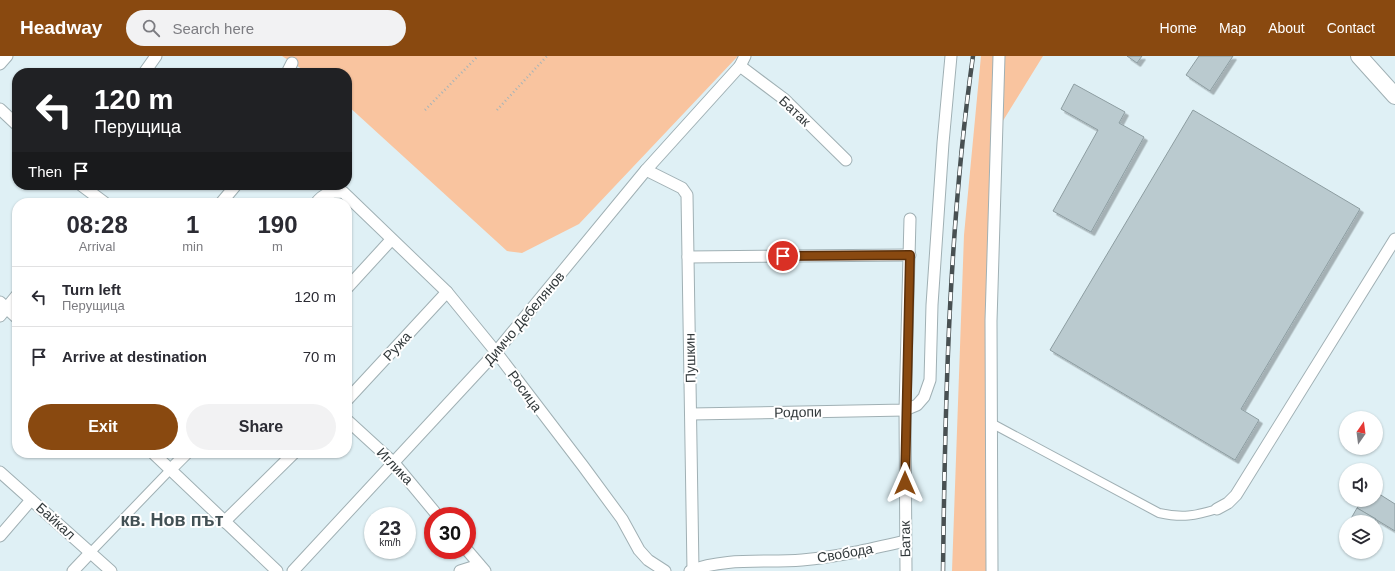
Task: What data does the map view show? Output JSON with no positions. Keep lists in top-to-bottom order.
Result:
{
  "streets": {
    "street": [
      "Батак",
      "Димчо Дебелянов",
      "Ружа",
      "Пушкин",
      "Росица",
      "Родопи",
      "Иглика",
      "Байкал",
      "Свобода"
    ]
  },
  "crossings": [
    ["Батак", "Димчо Дебелянов"],
    ["Батак", "Родопи"],
    ["Батак", "Свобода"],
    ["Димчо Дебелянов", "Пушкин"],
    ["Димчо Дебелянов", "Росица"],
    ["Димчо Дебелянов", "Иглика"],
    ["Ружа", "Росица"],
    ["Пушкин", "Родопи"],
    ["Пушкин", "Свобода"]
  ],
  "districts": ["кв. Нов път"],
  "north": "top",
  "page": {
    "header": "Headway",
    "search": "Search here",
    "nav": [
      "Home",
      "Map",
      "About",
      "Contact"
    ],
    "turn": ["120 m", "Перущица"],
    "then": "Then",
    "eta": [
      "08:28",
      "Arrival",
      "1",
      "min",
      "190",
      "m"
    ],
    "list": [
      {
        "name": "Turn left",
        "note": "Перущица",
        "value": "120 m"
      },
      {
        "name": "Arrive at destination",
        "value": "70 m"
      }
    ],
    "buttons": ["Exit", "Share"],
    "speed": "23 km/h",
    "limit": "30"
  }
}
